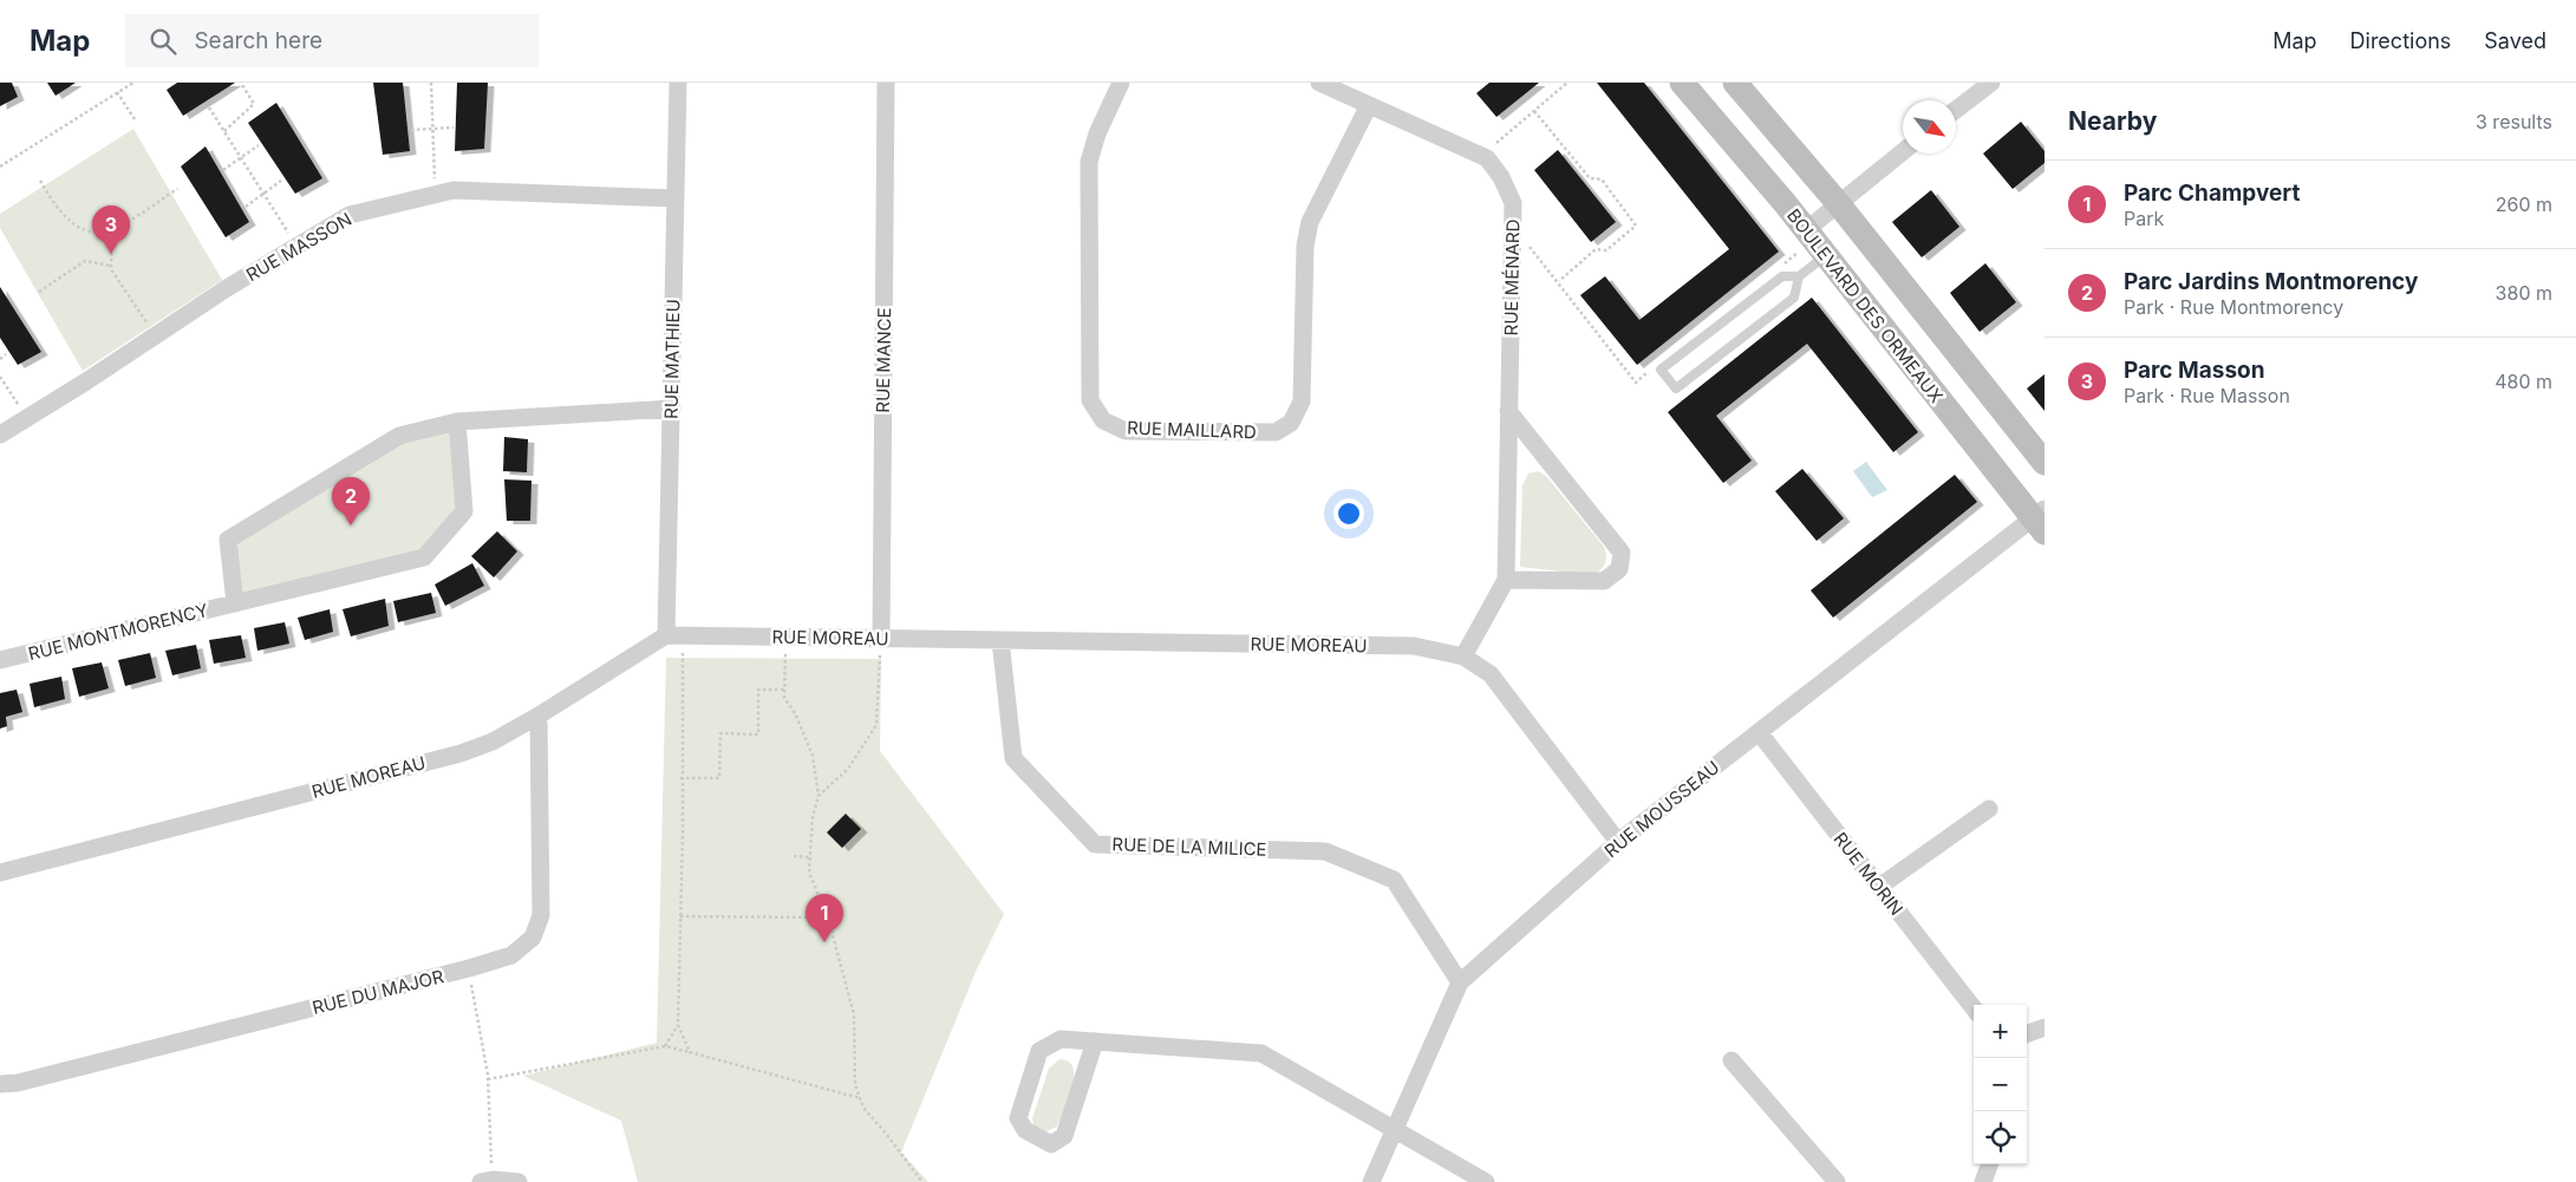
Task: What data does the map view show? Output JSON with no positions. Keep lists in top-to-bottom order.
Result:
{
  "streets": {
    "street": [
      "RUE MASSON",
      "RUE MÉNARD",
      "BOULEVARD DES ORMEAUX",
      "RUE MATHIEU",
      "RUE MANCE",
      "RUE MAILLARD",
      "RUE MONTMORENCY",
      "RUE MOREAU",
      "RUE MOUSSEAU",
      "RUE DE LA MILICE",
      "RUE MORIN",
      "RUE DU MAJOR"
    ]
  },
  "crossings": [
    ["RUE MASSON", "RUE MATHIEU"],
    ["RUE MÉNARD", "RUE MAILLARD"],
    ["RUE MÉNARD", "RUE MOREAU"],
    ["BOULEVARD DES ORMEAUX", "RUE MOUSSEAU"],
    ["RUE MATHIEU", "RUE MOREAU"],
    ["RUE MANCE", "RUE MOREAU"],
    ["RUE MOREAU", "RUE MOUSSEAU"],
    ["RUE MOREAU", "RUE DE LA MILICE"],
    ["RUE MOREAU", "RUE DU MAJOR"],
    ["RUE MOUSSEAU", "RUE DE LA MILICE"],
    ["RUE MOUSSEAU", "RUE MORIN"]
  ],
  "north": "bottom right",
  "page": {
    "header": "Map",
    "search": "Search here",
    "nav": ["Map", "Directions", "Saved"],
    "heading": ["Nearby", "3 results"],
    "list": [
      {
        "mark": "1",
        "name": "Parc Champvert",
        "note": "Park",
        "value": "260 m"
      },
      {
        "mark": "2",
        "name": "Parc Jardins Montmorency",
        "note": "Park · Rue Montmorency",
        "value": "380 m"
      },
      {
        "mark": "3",
        "name": "Parc Masson",
        "note": "Park · Rue Masson",
        "value": "480 m"
      }
    ],
    "pins": ["3", "2", "1"],
    "map_buttons": ["+", "−"]
  }
}
